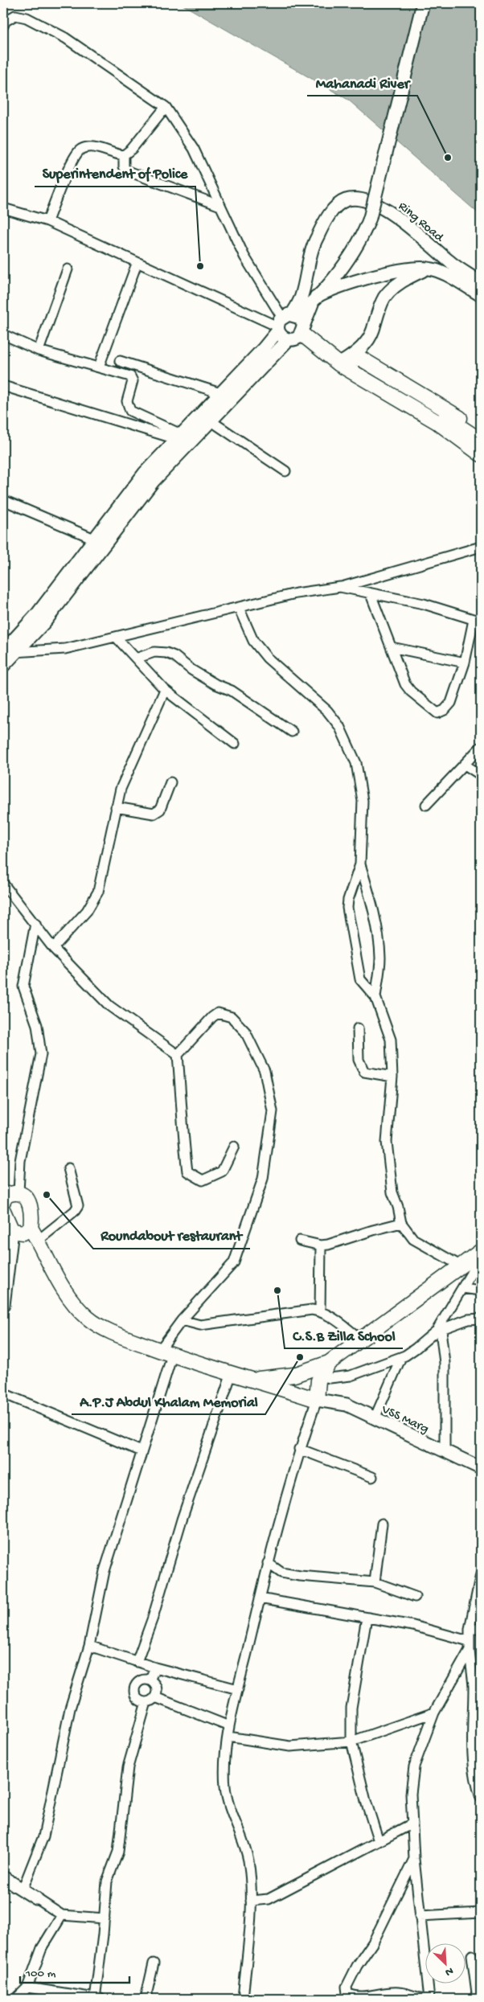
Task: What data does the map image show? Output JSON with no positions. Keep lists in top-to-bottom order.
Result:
{
  "streets": {
    "main road": ["Ring Road", "VSS Marg"]
  },
  "places": [
    "Mahanadi River",
    "Superintendent of Police",
    "Roundabout restaurant",
    "C.S.B Zilla School",
    "A.P.J Abdul Khalam Memorial"
  ],
  "scale_bar": "100 m",
  "north": "bottom right"
}
